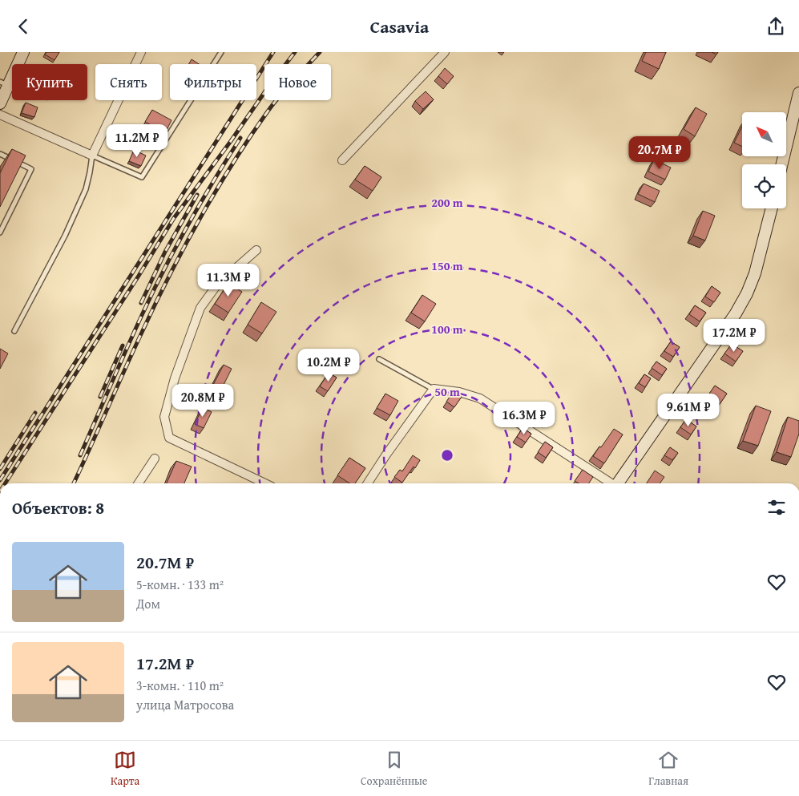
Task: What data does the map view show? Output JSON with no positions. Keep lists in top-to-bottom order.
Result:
{
  "north": "top left",
  "page": {
    "header": "Casavia",
    "chip": [
      "Купить",
      "Снять",
      "Фильтры",
      "Новое"
    ],
    "price": [
      "11.2M ₽",
      "20.7M ₽",
      "11.3M ₽",
      "17.2M ₽",
      "10.2M ₽",
      "20.8M ₽",
      "9.61M ₽",
      "16.3M ₽"
    ],
    "heading": "Объектов: 8",
    "list": [
      {
        "name": "20.7M ₽",
        "note": "5-комн. · 133 m² · Дом"
      },
      {
        "name": "17.2M ₽",
        "note": "3-комн. · 110 m² · улица Матросова"
      }
    ],
    "tabs": ["Карта", "Сохранённые", "Главная"]
  },
  "rings": [
    "200 m",
    "150 m",
    "100 m",
    "50 m"
  ]
}
